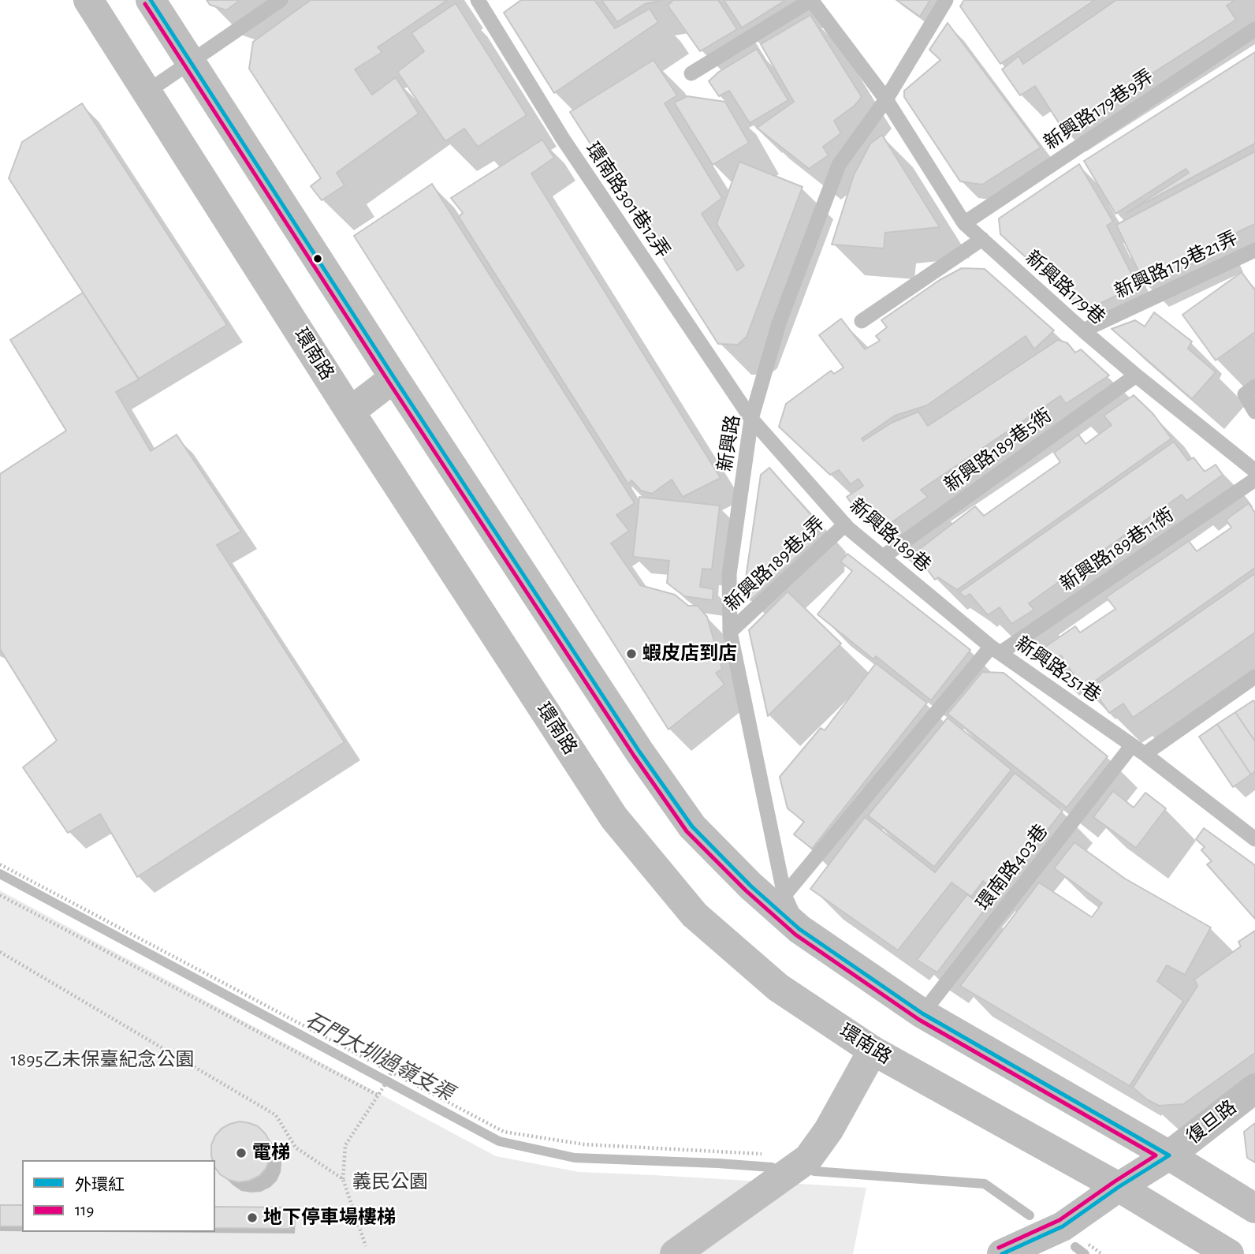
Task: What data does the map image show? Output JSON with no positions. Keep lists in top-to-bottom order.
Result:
{
  "streets": {
    "main road": ["環南路", "復旦路"],
    "lane": [
      "新興路179巷9弄",
      "環南路301巷12弄",
      "新興路179巷21弄",
      "新興路179巷",
      "新興路",
      "新興路189巷5衖",
      "新興路189巷",
      "新興路189巷11衖",
      "新興路189巷4弄",
      "新興路251巷",
      "環南路403巷"
    ]
  },
  "crossings": [
    ["新興路179巷9弄", "新興路179巷"],
    ["環南路301巷12弄", "新興路"],
    ["環南路301巷12弄", "新興路189巷"],
    ["新興路179巷21弄", "新興路179巷"],
    ["新興路179巷", "新興路"],
    ["新興路179巷", "新興路189巷5衖"],
    ["環南路", "復旦路"],
    ["新興路", "新興路189巷"],
    ["新興路", "新興路189巷4弄"],
    ["新興路", "新興路251巷"],
    ["新興路189巷5衖", "新興路189巷"],
    ["新興路189巷", "新興路189巷11衖"],
    ["新興路189巷", "新興路189巷4弄"],
    ["新興路189巷", "新興路251巷"],
    ["新興路189巷11衖", "新興路251巷"],
    ["新興路251巷", "環南路403巷"]
  ],
  "water": ["石門大圳過嶺支渠"],
  "parks": ["1895乙未保臺紀念公園", "義民公園"],
  "places": ["蝦皮店到店", "電梯", "地下停車場樓梯"],
  "lines": ["transit line 外環紅", "transit line 119"],
  "legend": ["外環紅", "119"]
}
